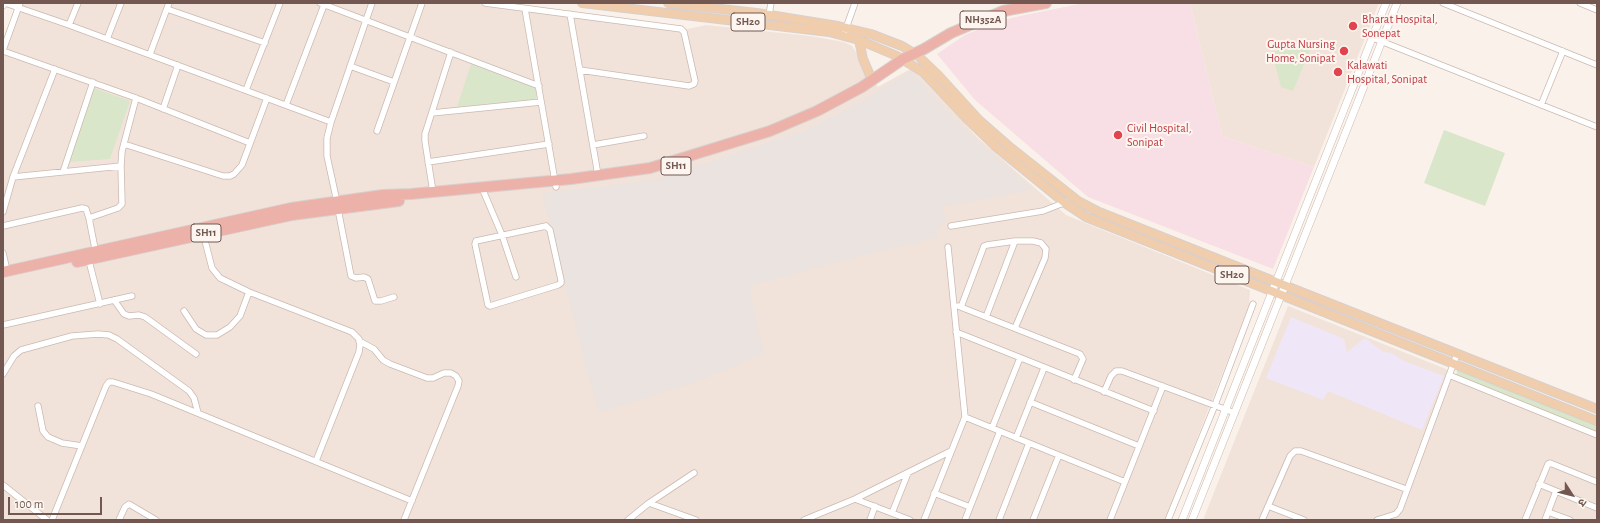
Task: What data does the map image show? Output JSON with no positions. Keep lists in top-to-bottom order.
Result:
{
  "streets": {
    "highway": ["NH352A", "SH11"],
    "main road": ["SH20"]
  },
  "crossings": [
    ["NH352A", "SH20"],
    ["NH352A", "SH11"],
    ["SH20", "SH11"]
  ],
  "places": [
    "Bharat Hospital, Sonepat",
    "Gupta Nursing Home, Sonipat",
    "Kalawati Hospital, Sonipat",
    "Civil Hospital, Sonipat"
  ],
  "scale_bar": "100 m",
  "north": "bottom right"
}
